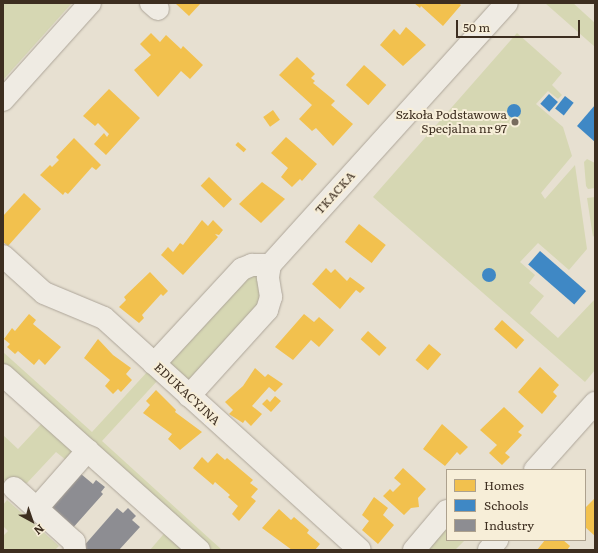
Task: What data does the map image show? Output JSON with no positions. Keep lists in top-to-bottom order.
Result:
{
  "streets": {
    "street": ["TKACKA", "EDUKACYJNA"]
  },
  "places": ["Szkoła Podstawowa Specjalna nr 97"],
  "legend": ["Homes", "Schools", "Industry"],
  "scale_bar": "50 m",
  "north": "bottom right"
}
